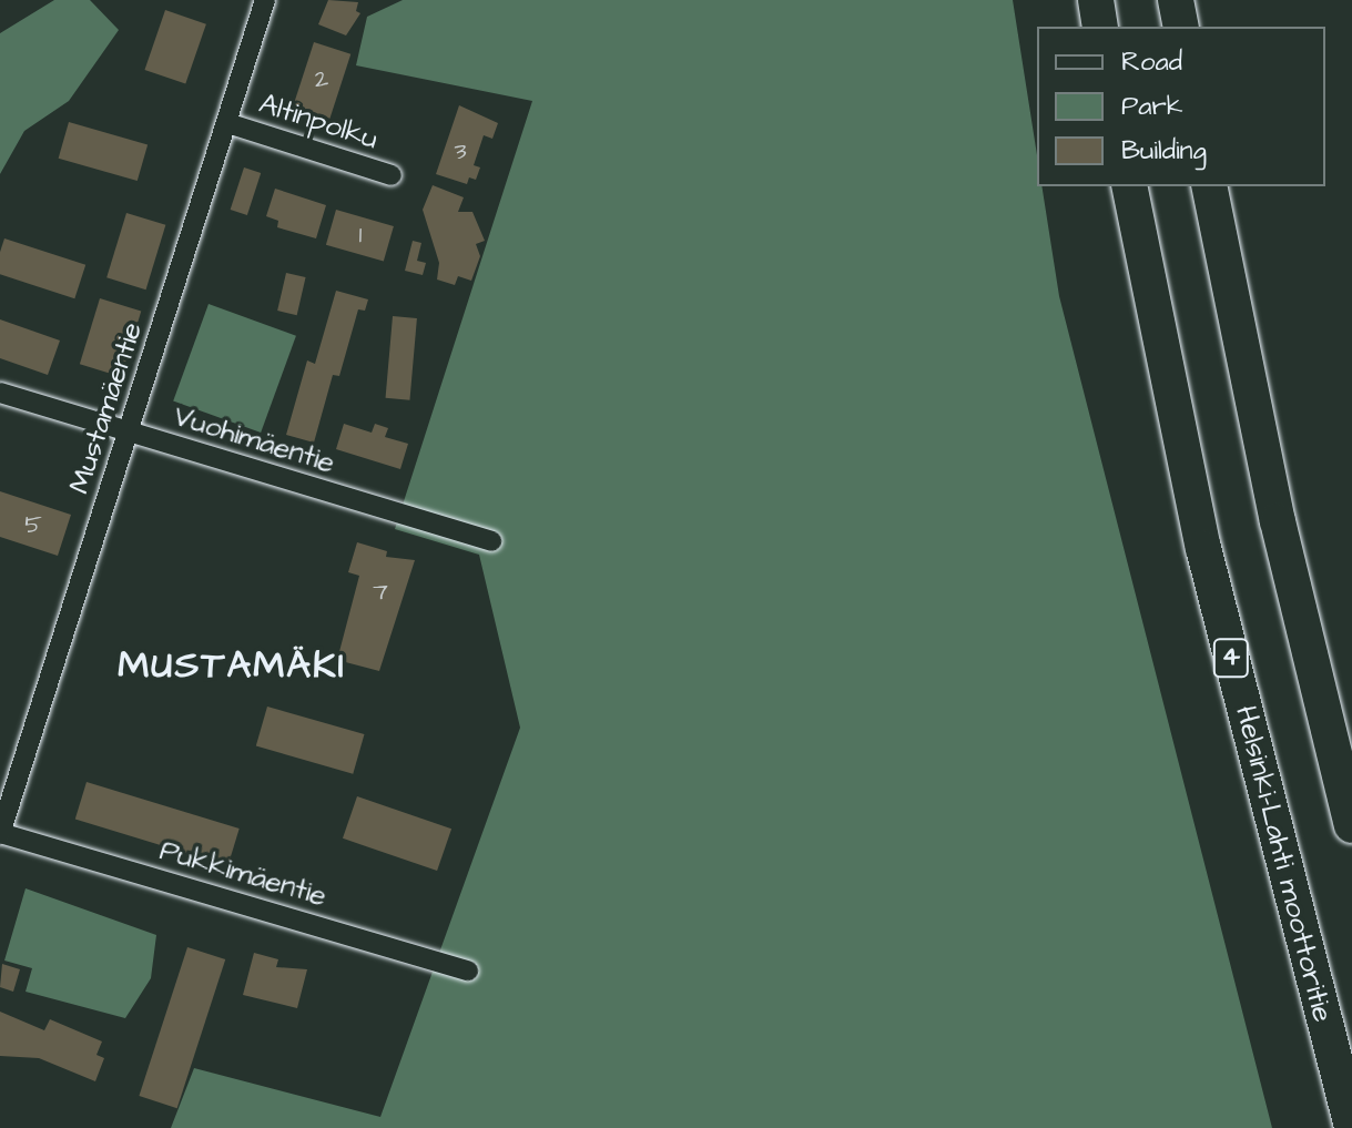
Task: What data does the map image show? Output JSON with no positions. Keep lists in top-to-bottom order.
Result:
{
  "streets": {
    "highway": ["4", "Helsinki-Lahti moottoritie"],
    "street": [
      "Altinpolku",
      "Mustamäentie",
      "Vuohimäentie",
      "Pukkimäentie"
    ]
  },
  "crossings": [
    ["Altinpolku", "Mustamäentie"],
    ["Mustamäentie", "Vuohimäentie"],
    ["Mustamäentie", "Pukkimäentie"]
  ],
  "districts": ["MUSTAMÄKI"],
  "house_numbers": [
    "2",
    "3",
    "1",
    "5",
    "7"
  ],
  "legend": ["Road", "Park", "Building"]
}
